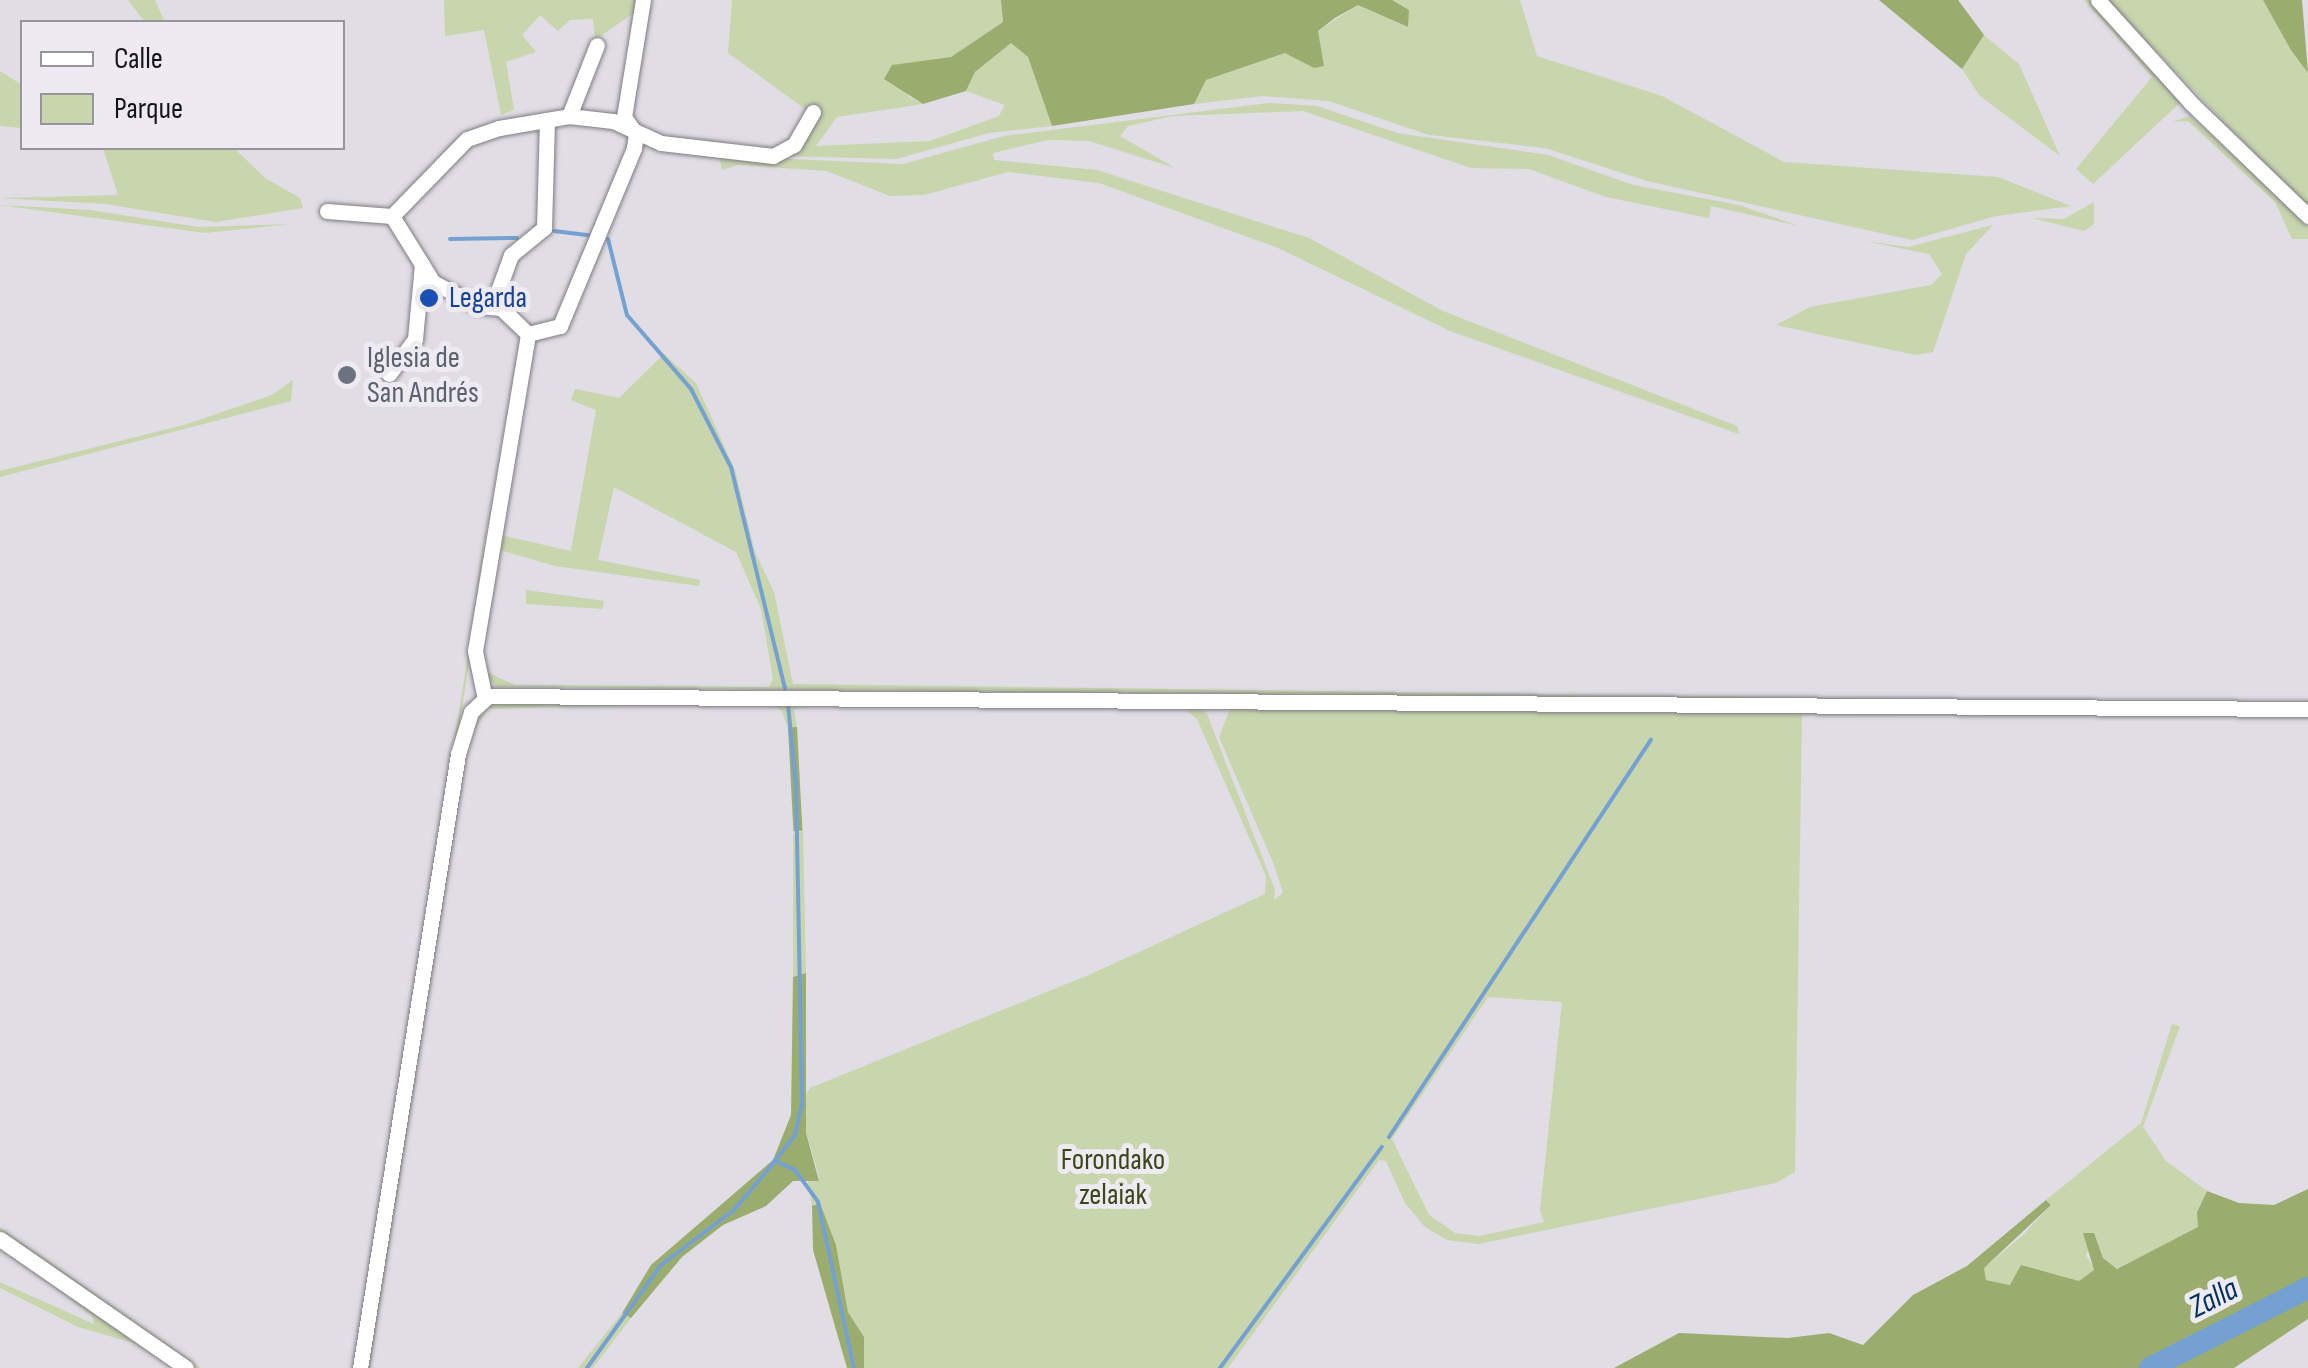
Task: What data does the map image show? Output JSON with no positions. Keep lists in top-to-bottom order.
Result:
{
  "water": ["Zalla"],
  "parks": ["Forondako zelaiak"],
  "places": ["Legarda", "Iglesia de San Andrés"],
  "legend": ["Calle", "Parque"]
}
